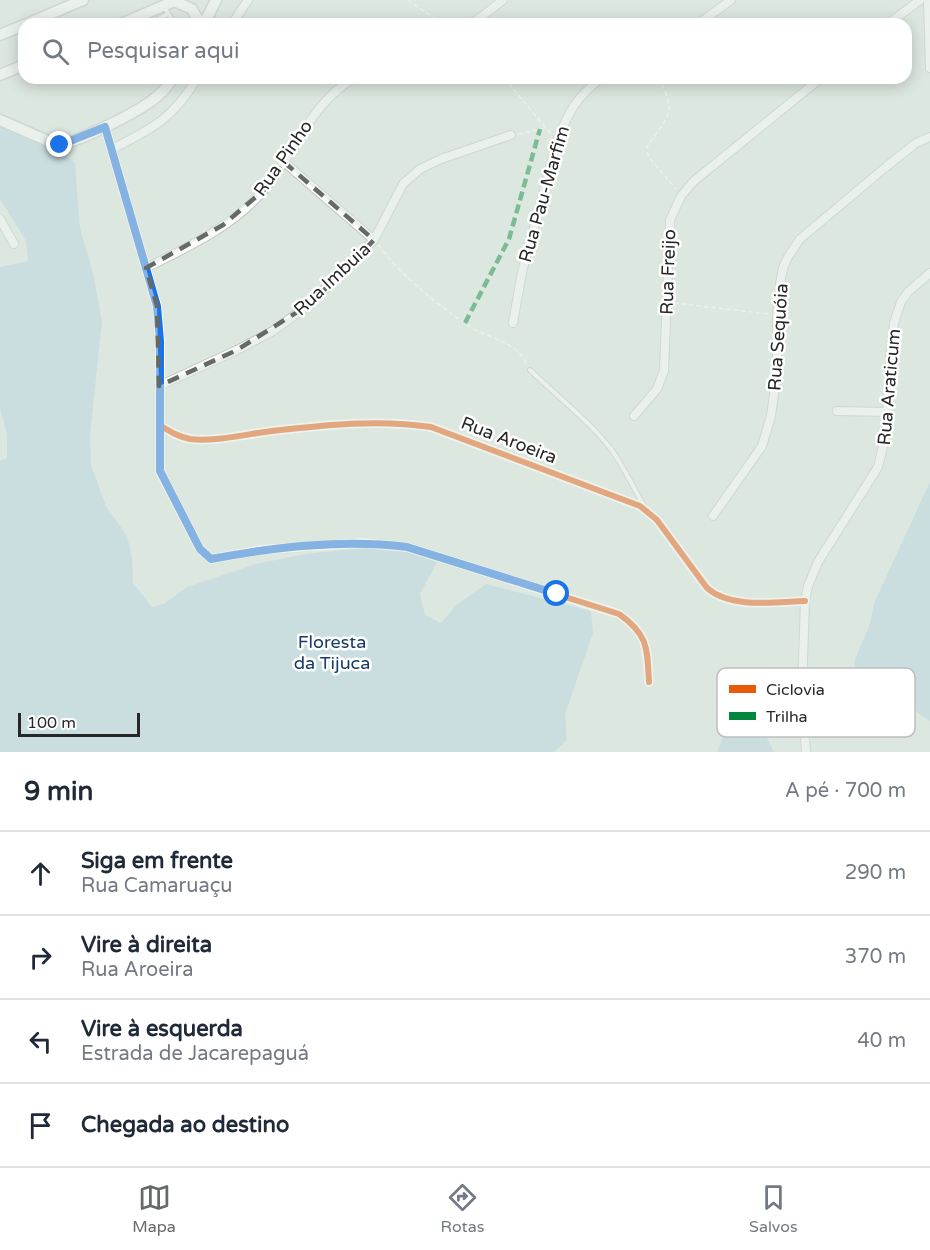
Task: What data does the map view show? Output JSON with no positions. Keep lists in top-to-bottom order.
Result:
{
  "streets": {
    "street": [
      "Rua Pinho",
      "Rua Pau-Marfim",
      "Rua Freijo",
      "Rua Imbuia",
      "Rua Sequóia",
      "Rua Araticum",
      "Rua Aroeira"
    ]
  },
  "crossings": [
    ["Rua Araticum", "Rua Aroeira"]
  ],
  "parks": ["Floresta da Tijuca"],
  "legend": ["Ciclovia", "Trilha"],
  "scale_bar": "100 m",
  "page": {
    "search": "Pesquisar aqui",
    "scale": "100 m",
    "heading": ["9 min", "A pé · 700 m"],
    "list": [
      ["Siga em frente", "Rua Camaruaçu", "290 m"],
      ["Vire à direita", "Rua Aroeira", "370 m"],
      ["Vire à esquerda", "Estrada de Jacarepaguá", "40 m"],
      "Chegada ao destino"
    ],
    "nav": ["Mapa", "Rotas", "Salvos"]
  }
}
